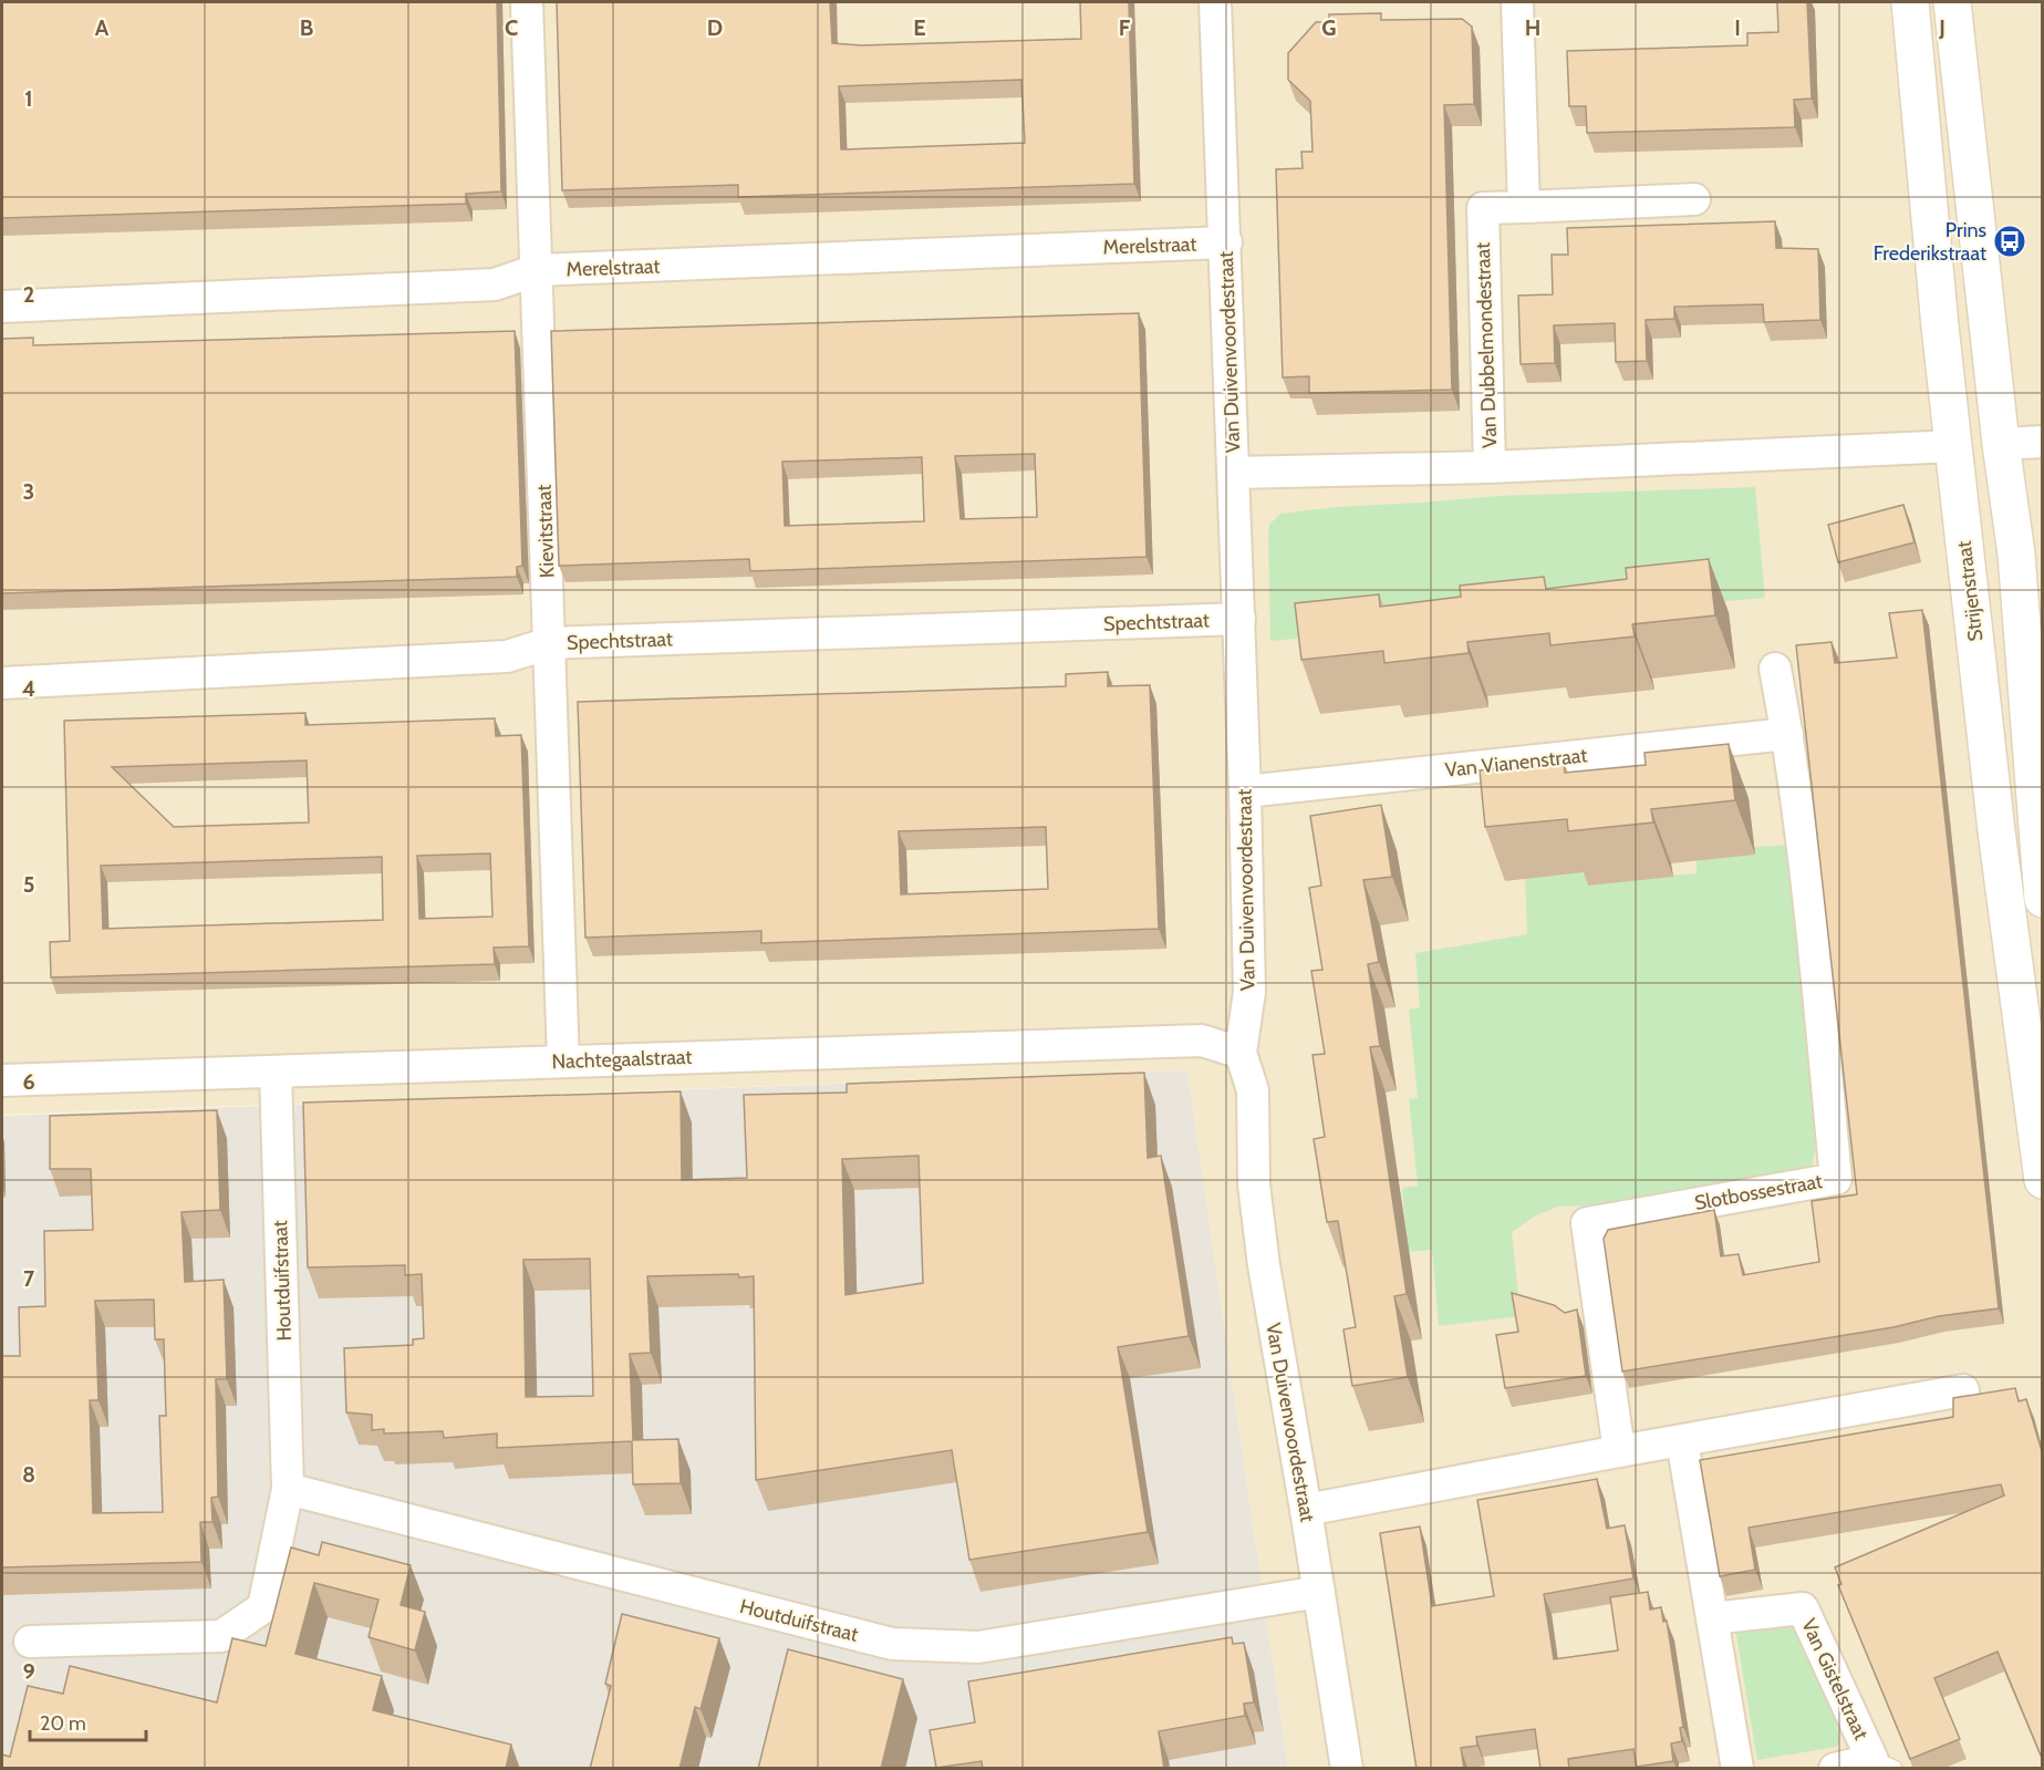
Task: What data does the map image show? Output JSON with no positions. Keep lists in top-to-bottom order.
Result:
{
  "streets": {
    "street": [
      "Merelstraat",
      "Van Dubbelmondestraat",
      "Van Duivenvoordestraat",
      "Kievitstraat",
      "Strijenstraat",
      "Spechtstraat",
      "Van Vianenstraat",
      "Nachtegaalstraat",
      "Slotbossestraat",
      "Houtduifstraat",
      "Van Gistelstraat"
    ]
  },
  "crossings": [
    ["Merelstraat", "Van Duivenvoordestraat"],
    ["Merelstraat", "Kievitstraat"],
    ["Van Dubbelmondestraat", "Van Duivenvoordestraat"],
    ["Van Duivenvoordestraat", "Spechtstraat"],
    ["Van Duivenvoordestraat", "Van Vianenstraat"],
    ["Van Duivenvoordestraat", "Nachtegaalstraat"],
    ["Van Duivenvoordestraat", "Houtduifstraat"],
    ["Kievitstraat", "Spechtstraat"],
    ["Kievitstraat", "Nachtegaalstraat"],
    ["Van Vianenstraat", "Slotbossestraat"],
    ["Nachtegaalstraat", "Houtduifstraat"]
  ],
  "places": {
    "bus stop": ["Prins Frederikstraat"]
  },
  "scale_bar": "20 m",
  "grid": {
    "columns": [
      "A",
      "B",
      "C",
      "D",
      "E",
      "F",
      "G",
      "H",
      "I",
      "J"
    ],
    "rows": [
      "1",
      "2",
      "3",
      "4",
      "5",
      "6",
      "7",
      "8",
      "9"
    ]
  }
}
